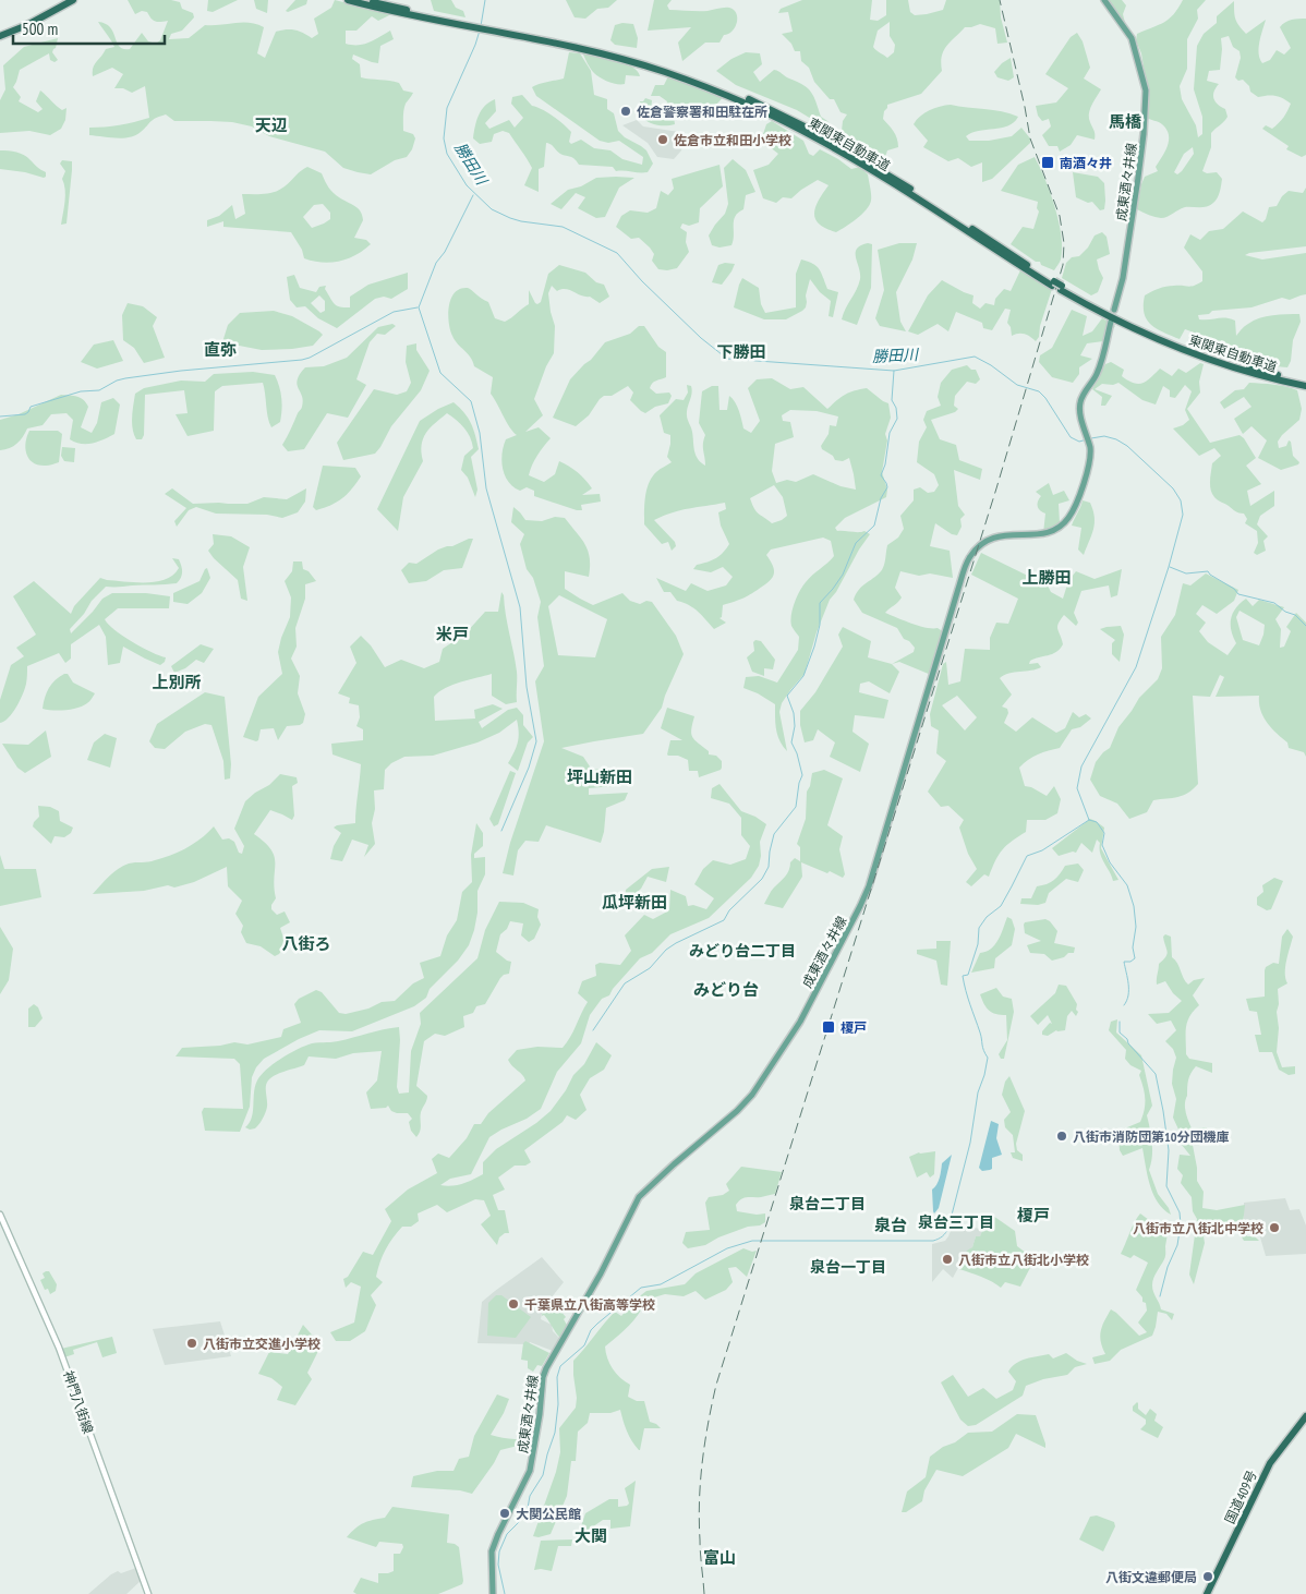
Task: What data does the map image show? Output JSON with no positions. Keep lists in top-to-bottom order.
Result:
{
  "streets": {
    "highway": ["東関東自動車道", "国道409号"],
    "main road": ["成東酒々井線", "神門八街線"]
  },
  "districts": [
    "馬橋",
    "天辺",
    "直弥",
    "下勝田",
    "上勝田",
    "米戸",
    "上別所",
    "坪山新田",
    "瓜坪新田",
    "八街ろ",
    "みどり台二丁目",
    "みどり台",
    "泉台二丁目",
    "榎戸",
    "泉台三丁目",
    "泉台",
    "泉台一丁目",
    "大関",
    "富山"
  ],
  "water": ["勝田川"],
  "places": {
    "other": [
      "佐倉警察署和田駐在所",
      "佐倉市立和田小学校",
      "八街市消防団第10分団機庫",
      "八街市立八街北中学校",
      "八街市立八街北小学校",
      "千葉県立八街高等学校",
      "八街市立交進小学校",
      "大関公民館",
      "八街文違郵便局"
    ],
    "transit": ["南酒々井", "榎戸"]
  },
  "scale_bar": "500 m"
}
